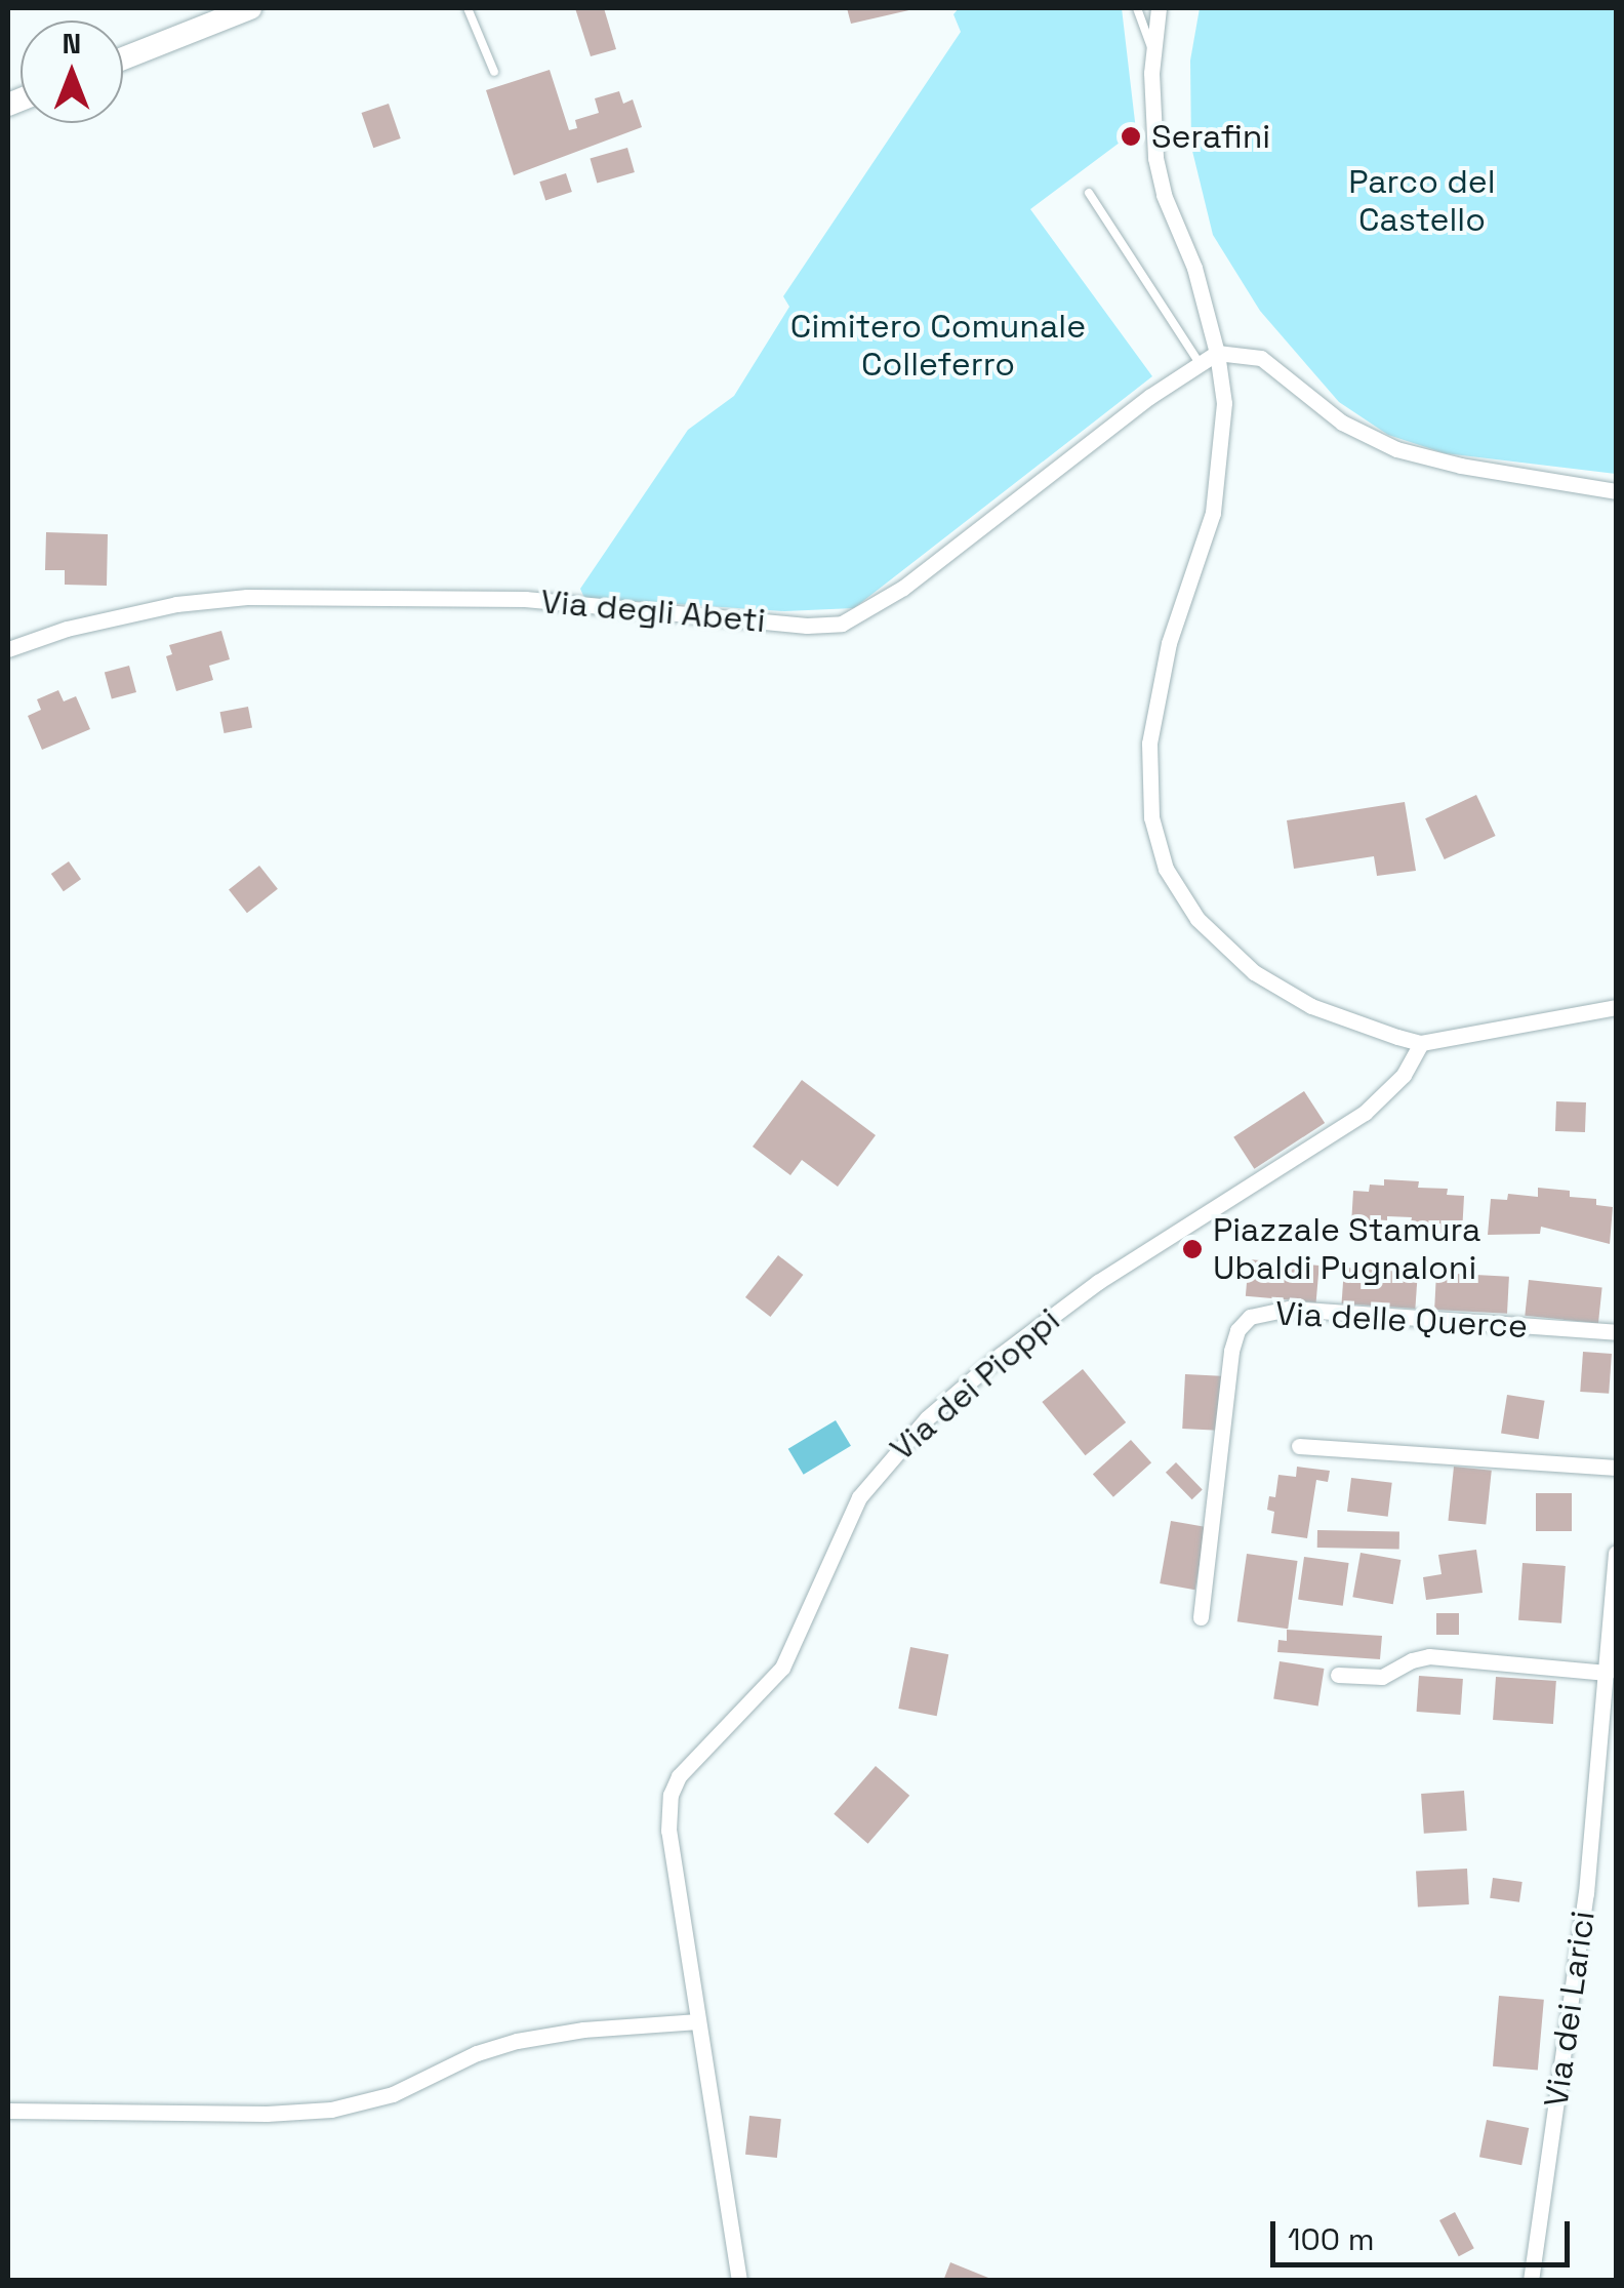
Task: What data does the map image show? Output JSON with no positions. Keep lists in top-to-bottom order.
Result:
{
  "streets": {
    "street": [
      "Via degli Abeti",
      "Via delle Querce",
      "Via dei Pioppi",
      "Via dei Larici"
    ]
  },
  "parks": ["Parco del Castello", "Cimitero Comunale Colleferro"],
  "places": ["Serafini", "Piazzale Stamura Ubaldi Pugnaloni"],
  "scale_bar": "100 m",
  "north": "top"
}
